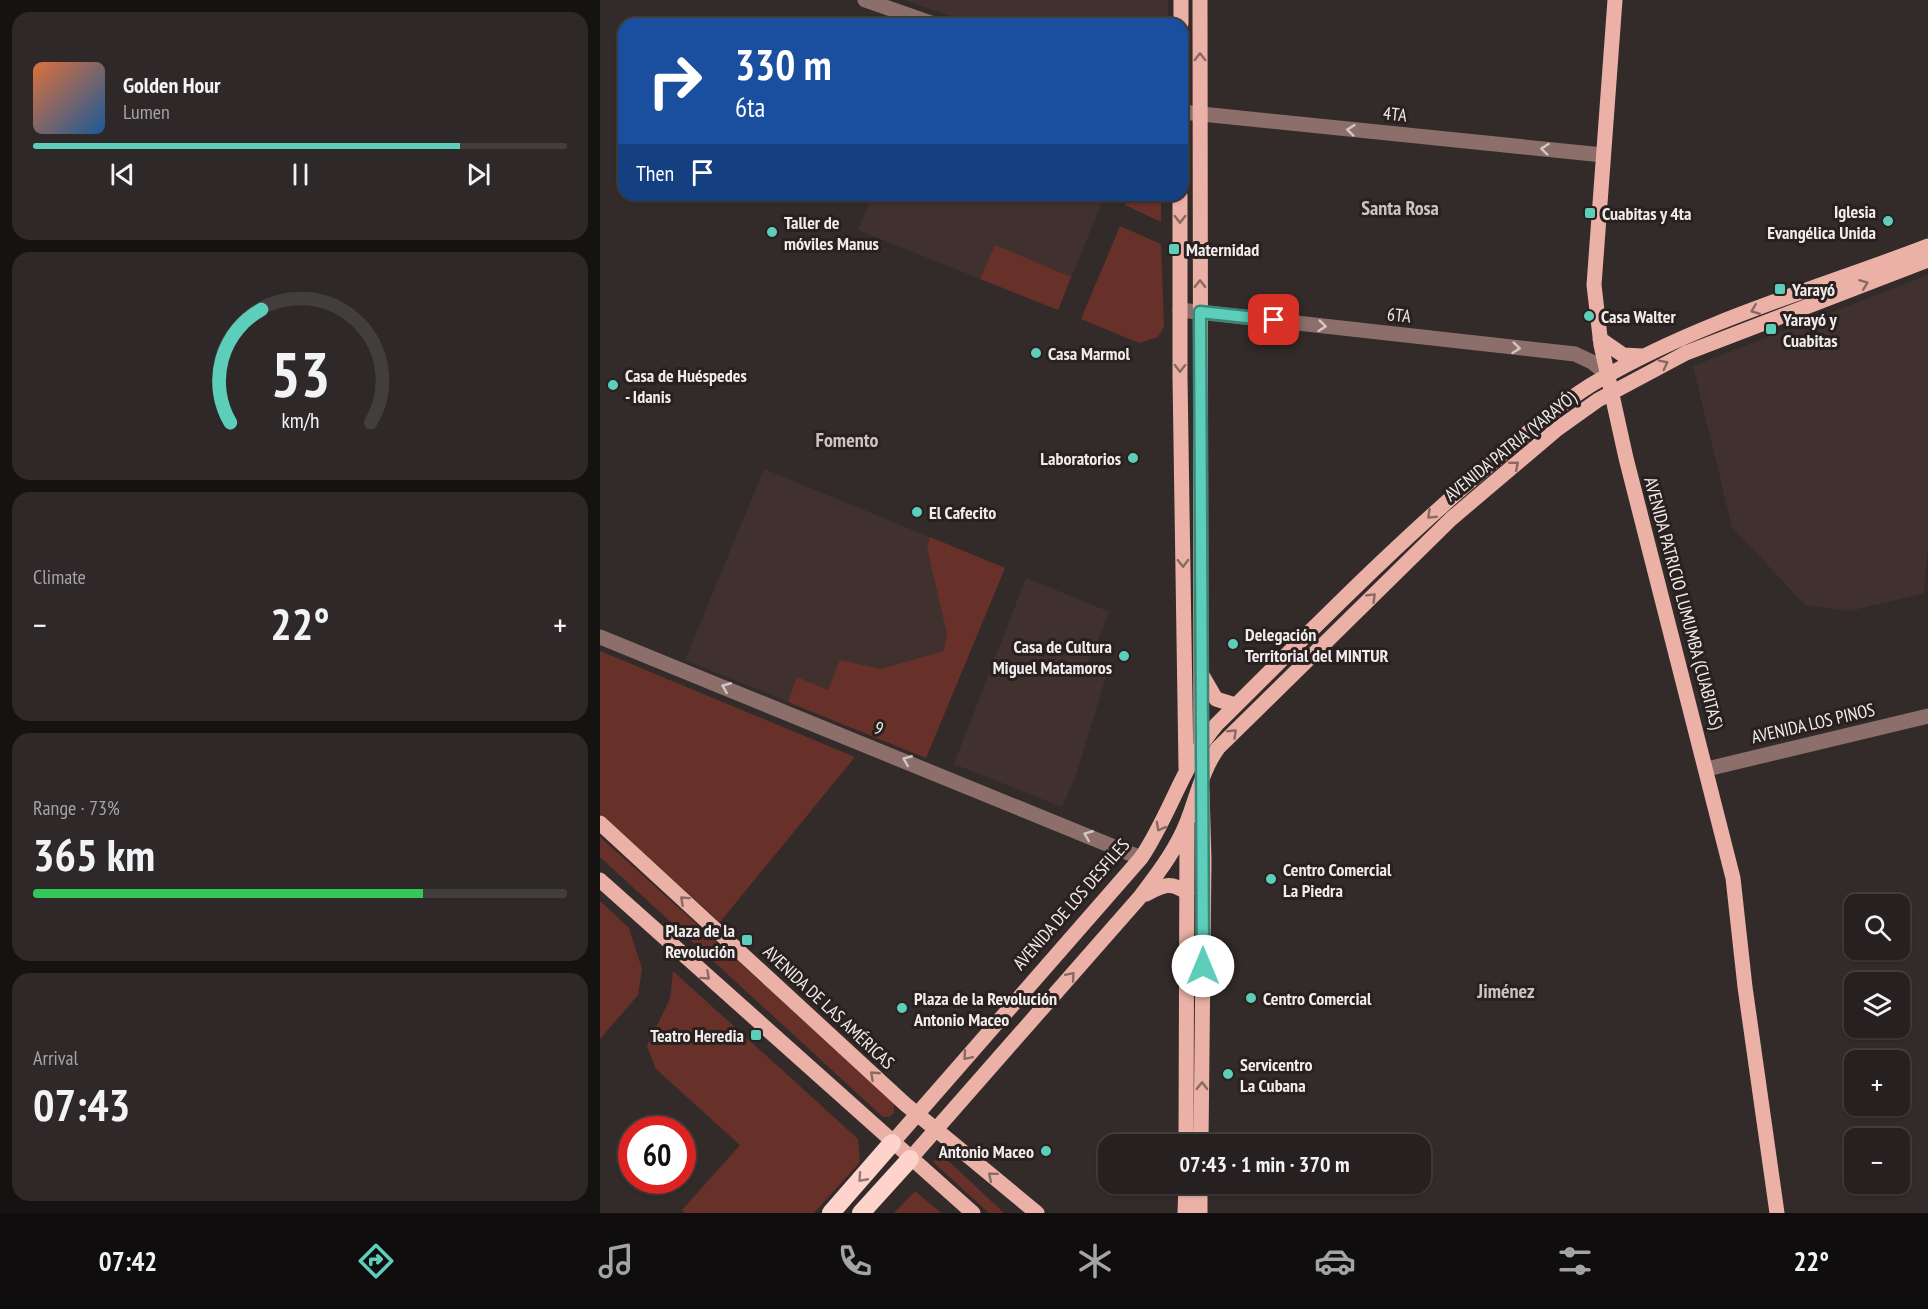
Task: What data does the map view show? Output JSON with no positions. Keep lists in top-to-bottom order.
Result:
{
  "streets": {
    "highway": ["AVENIDA DE LOS DESFILES"],
    "main road": ["AVENIDA PATRIA (YARAYÓ)", "AVENIDA PATRICIO LUMUMBA (CUABITAS)", "AVENIDA DE LAS AMÉRICAS"],
    "street": [
      "4TA",
      "6TA",
      "AVENIDA LOS PINOS",
      "9"
    ]
  },
  "crossings": [
    ["4TA", "AVENIDA PATRICIO LUMUMBA (CUABITAS)"],
    ["6TA", "AVENIDA PATRIA (YARAYÓ)"],
    ["6TA", "AVENIDA PATRICIO LUMUMBA (CUABITAS)"],
    ["AVENIDA PATRIA (YARAYÓ)", "AVENIDA PATRICIO LUMUMBA (CUABITAS)"],
    ["AVENIDA PATRIA (YARAYÓ)", "AVENIDA DE LOS DESFILES"],
    ["AVENIDA PATRICIO LUMUMBA (CUABITAS)", "AVENIDA LOS PINOS"],
    ["9", "AVENIDA DE LOS DESFILES"],
    ["AVENIDA DE LOS DESFILES", "AVENIDA DE LAS AMÉRICAS"]
  ],
  "one_way": ["4TA", "6TA", "9"],
  "districts": ["Santa Rosa", "Fomento", "Jiménez"],
  "places": {
    "transit": [
      "Cuabitas y 4ta",
      "Maternidad",
      "Yarayó",
      "Yarayó y Cuabitas",
      "Plaza de la Revolución",
      "Teatro Heredia"
    ],
    "other": [
      "Iglesia Evangélica Unida",
      "Taller de móviles Manus",
      "Casa Walter",
      "Casa Marmol",
      "Casa de Huéspedes - Idanis",
      "Laboratorios",
      "El Cafecito",
      "Delegación Territorial del MINTUR",
      "Casa de Cultura Miguel Matamoros",
      "Centro Comercial La Piedra",
      "Centro Comercial",
      "Plaza de la Revolución Antonio Maceo",
      "Servicentro La Cubana",
      "Antonio Maceo"
    ]
  },
  "page": {
    "turn": ["330 m", "6ta"],
    "song": ["Golden Hour", "Lumen"],
    "then": "Then",
    "tile": [
      "Climate",
      ["Range · 73%", "365 km"],
      ["Arrival", "07:43"]
    ],
    "heat": ["−", "22°", "+"],
    "map_buttons": ["+", "−"],
    "limit": "60",
    "trip": "07:43 · 1 min · 370 m",
    "tabs": ["07:42", "22°"],
    "gauge": ["53", "km/h"]
  }
}
